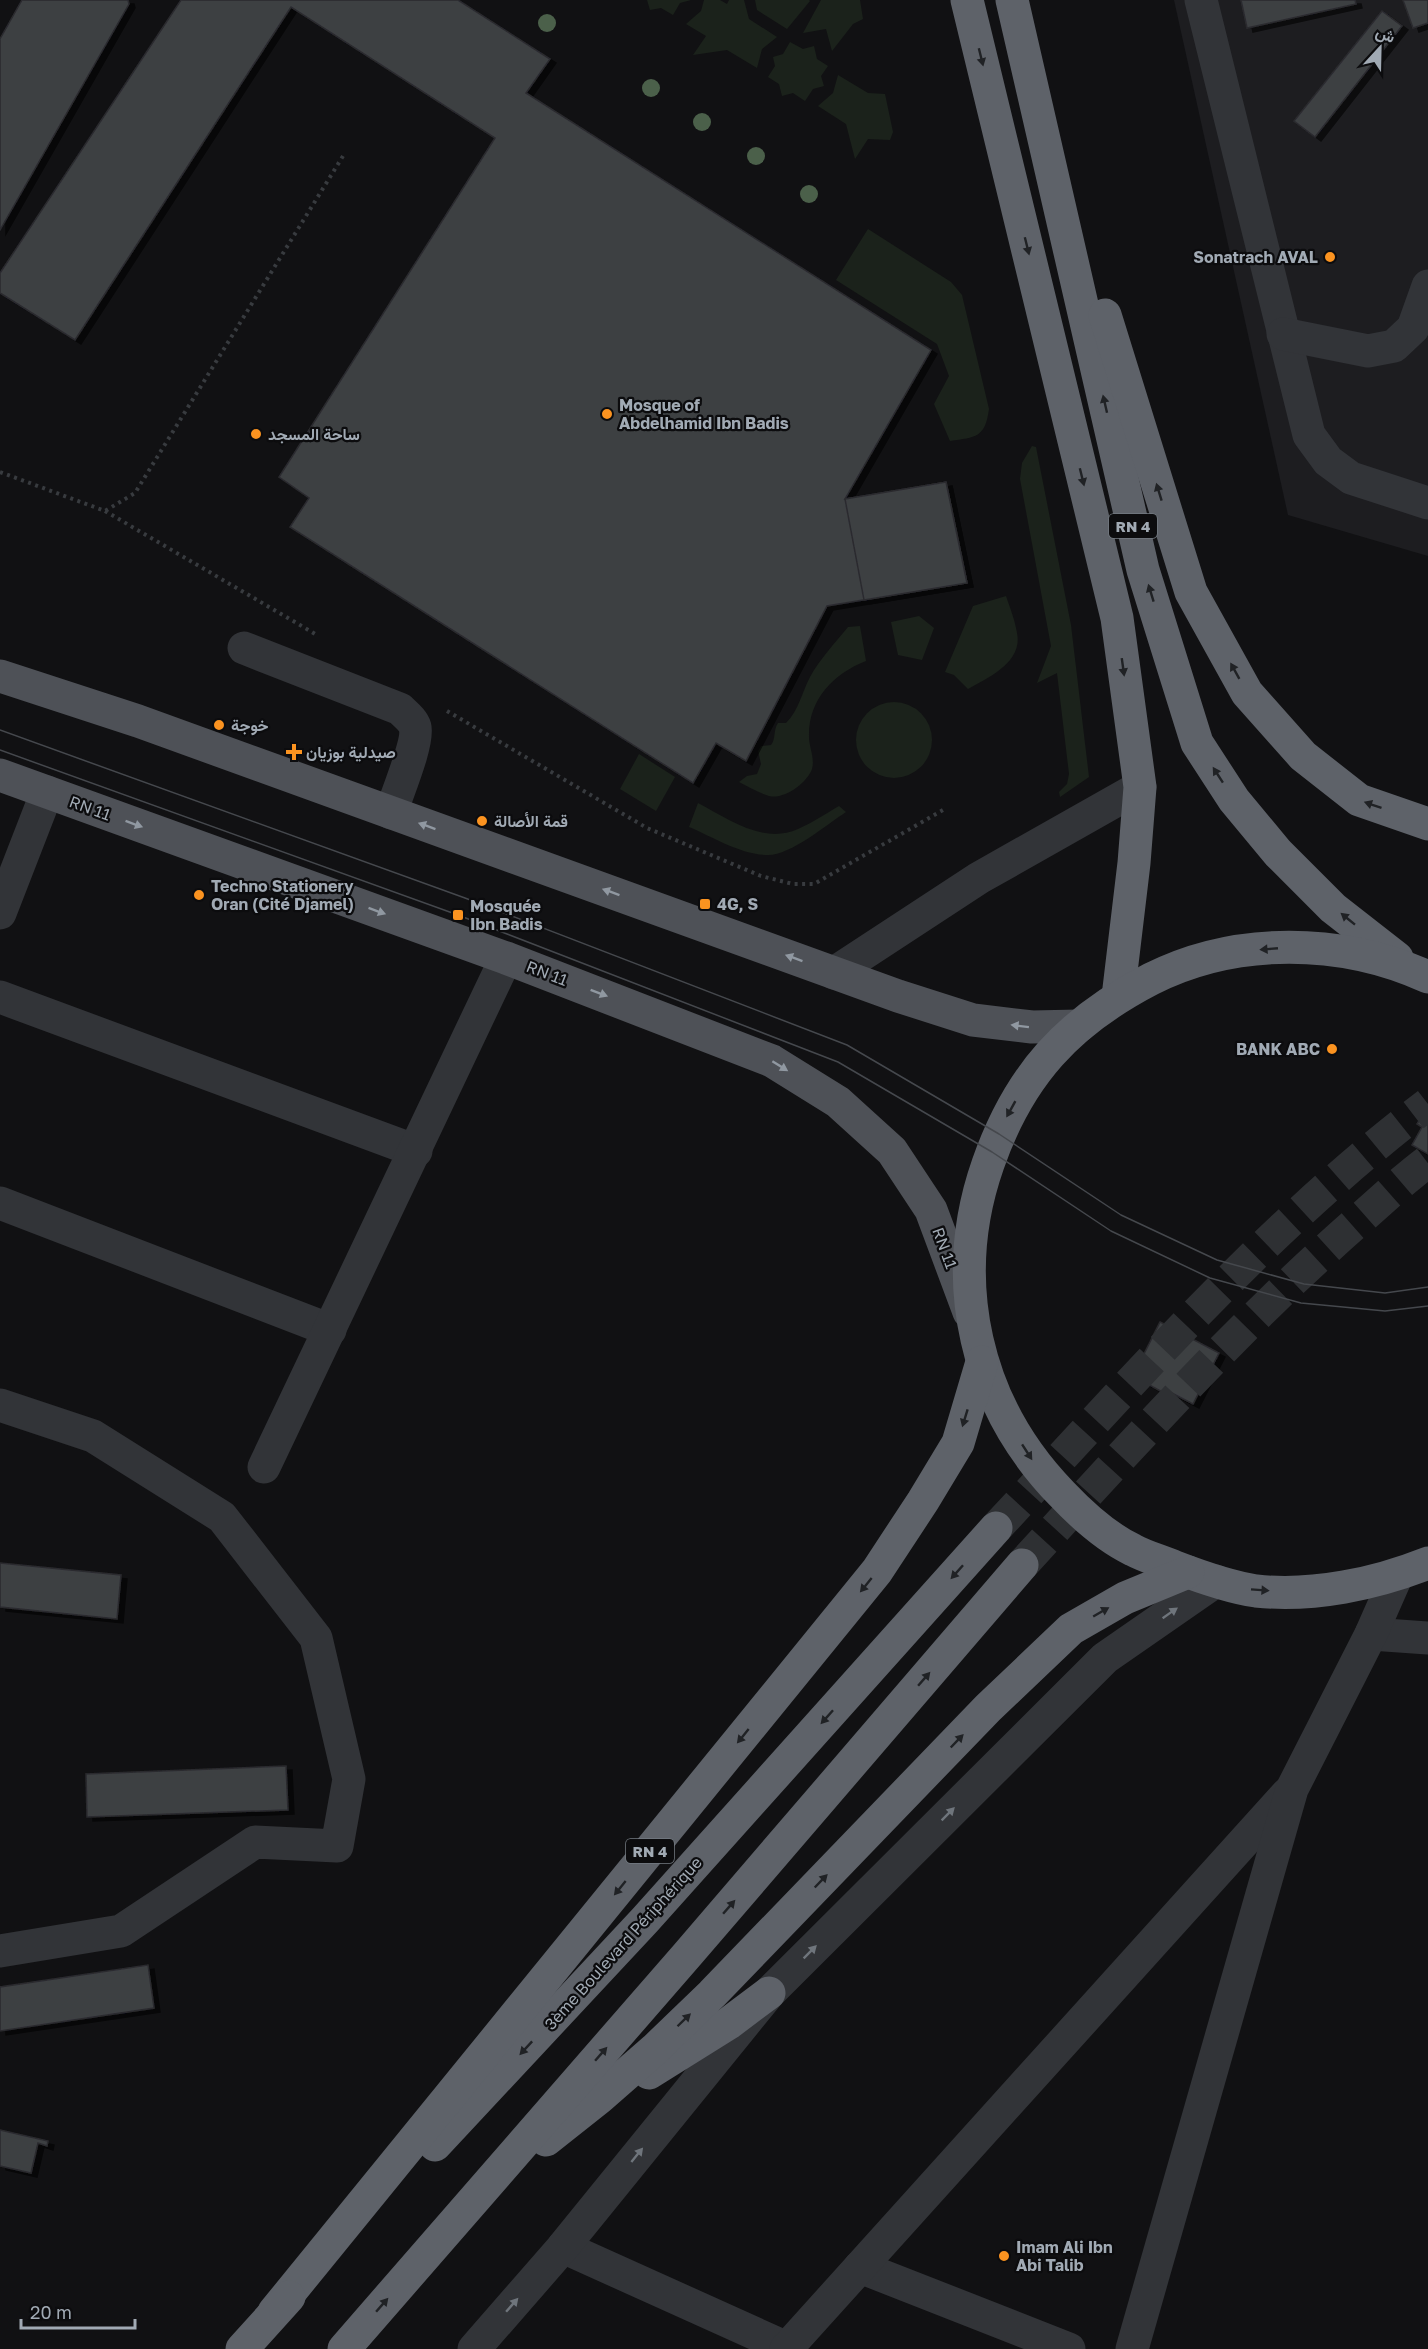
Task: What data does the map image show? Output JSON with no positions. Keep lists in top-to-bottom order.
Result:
{
  "streets": {
    "highway": ["RN 4", "3ème Boulevard Périphérique"],
    "main road": ["RN 11"]
  },
  "crossings": [
    ["RN 4", "3ème Boulevard Périphérique"]
  ],
  "places": {
    "other": [
      "Sonatrach AVAL",
      "Mosque of Abdelhamid Ibn Badis",
      "ساحة المسجد",
      "خوجة",
      "قمة الأصالة",
      "Techno Stationery Oran (Cité Djamel)",
      "BANK ABC",
      "Imam Ali Ibn Abi Talib"
    ],
    "health": ["صيدلية بوزيان"],
    "transit": ["4G, S", "Mosquée Ibn Badis"]
  },
  "scale_bar": "20 m",
  "north": "top"
}
